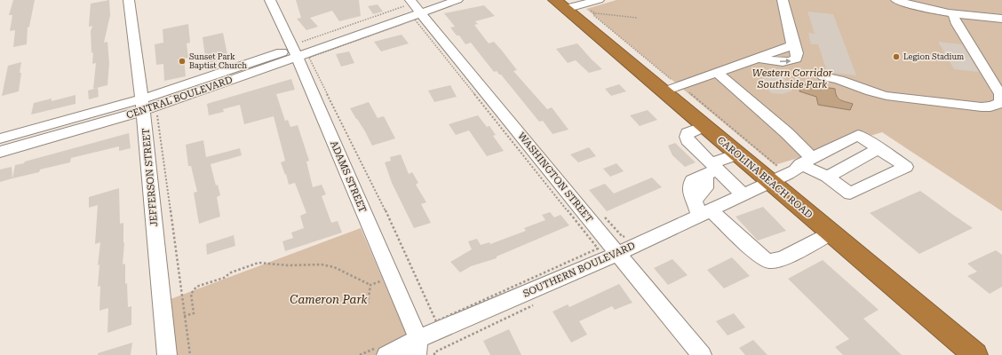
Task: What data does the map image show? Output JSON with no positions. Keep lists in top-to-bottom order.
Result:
{
  "streets": {
    "highway": ["CAROLINA BEACH ROAD"],
    "street": [
      "CENTRAL BOULEVARD",
      "ADAMS STREET",
      "JEFFERSON STREET",
      "WASHINGTON STREET",
      "SOUTHERN BOULEVARD"
    ]
  },
  "crossings": [
    ["CENTRAL BOULEVARD", "ADAMS STREET"],
    ["CENTRAL BOULEVARD", "JEFFERSON STREET"],
    ["CENTRAL BOULEVARD", "WASHINGTON STREET"],
    ["ADAMS STREET", "SOUTHERN BOULEVARD"],
    ["WASHINGTON STREET", "SOUTHERN BOULEVARD"],
    ["CAROLINA BEACH ROAD", "SOUTHERN BOULEVARD"]
  ],
  "parks": ["Western Corridor Southside Park", "Cameron Park"],
  "places": ["Legion Stadium", "Sunset Park Baptist Church"]
}
